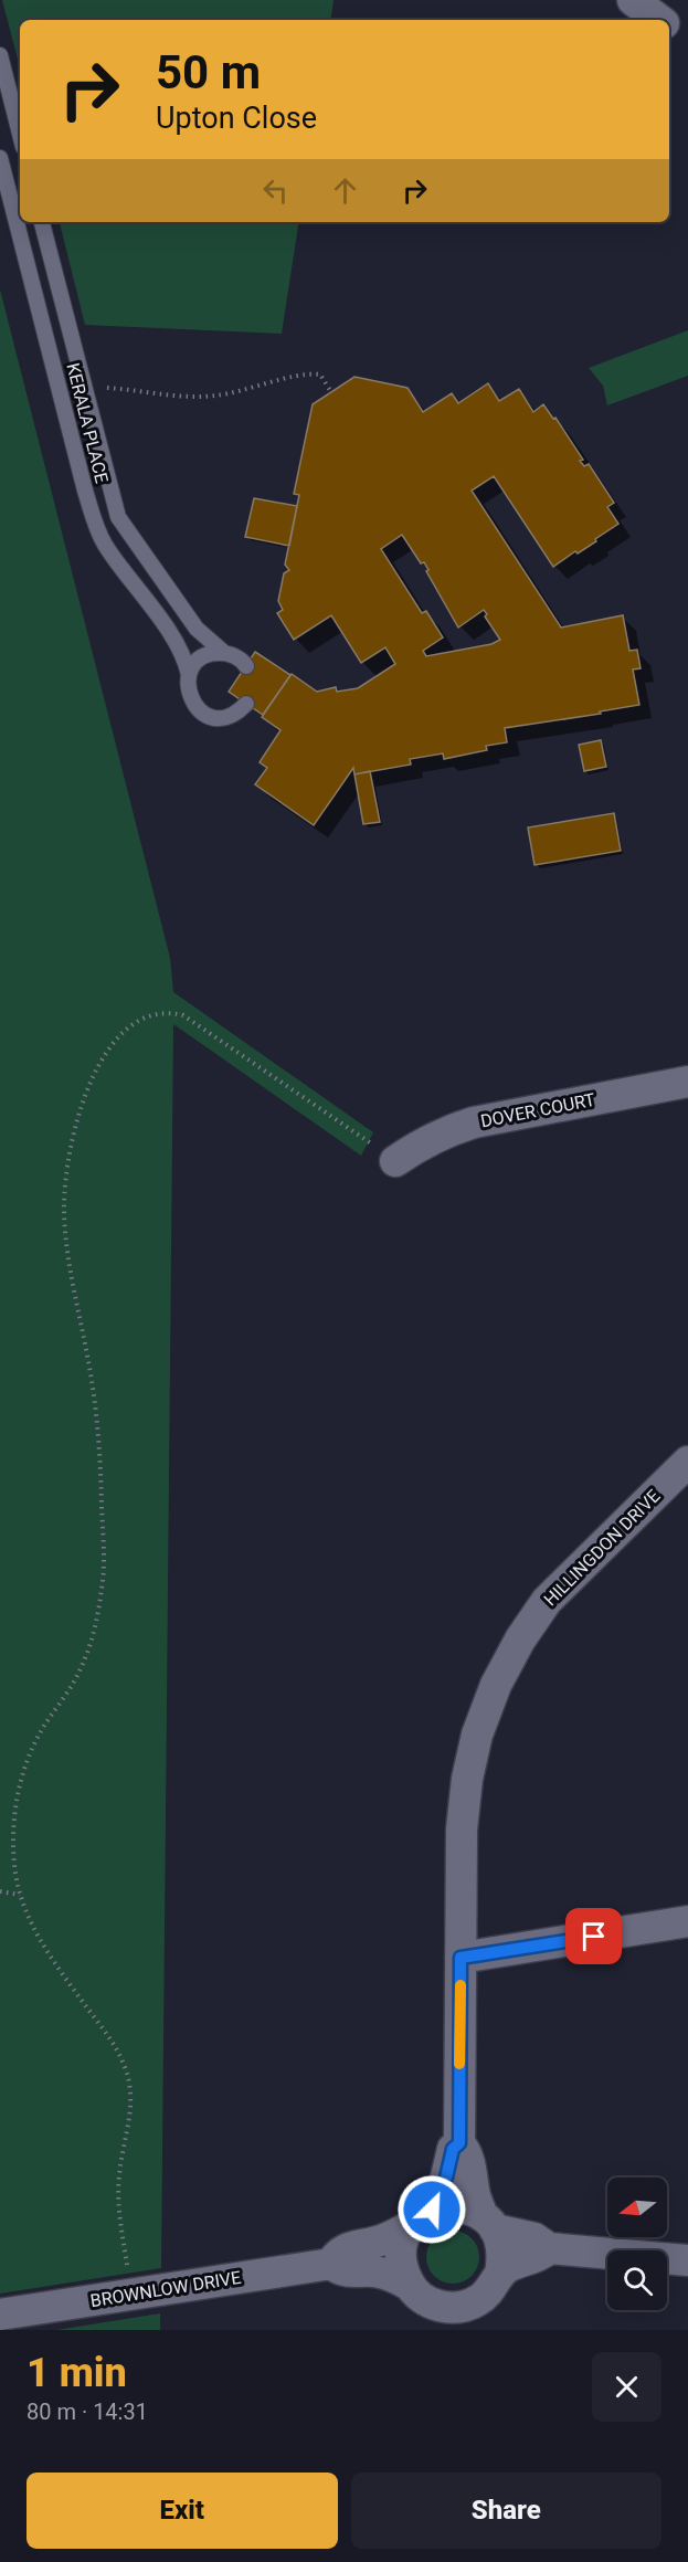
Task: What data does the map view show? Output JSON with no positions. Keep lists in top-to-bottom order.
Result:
{
  "streets": {
    "street": ["DOVER COURT", "HILLINGDON DRIVE", "BROWNLOW DRIVE"],
    "lane": ["KERALA PLACE"]
  },
  "crossings": [
    ["HILLINGDON DRIVE", "BROWNLOW DRIVE"]
  ],
  "north": "left",
  "page": {
    "turn": ["50 m", "Upton Close"],
    "heading": ["1 min", "80 m · 14:31"],
    "buttons": ["Exit", "Share"]
  }
}
